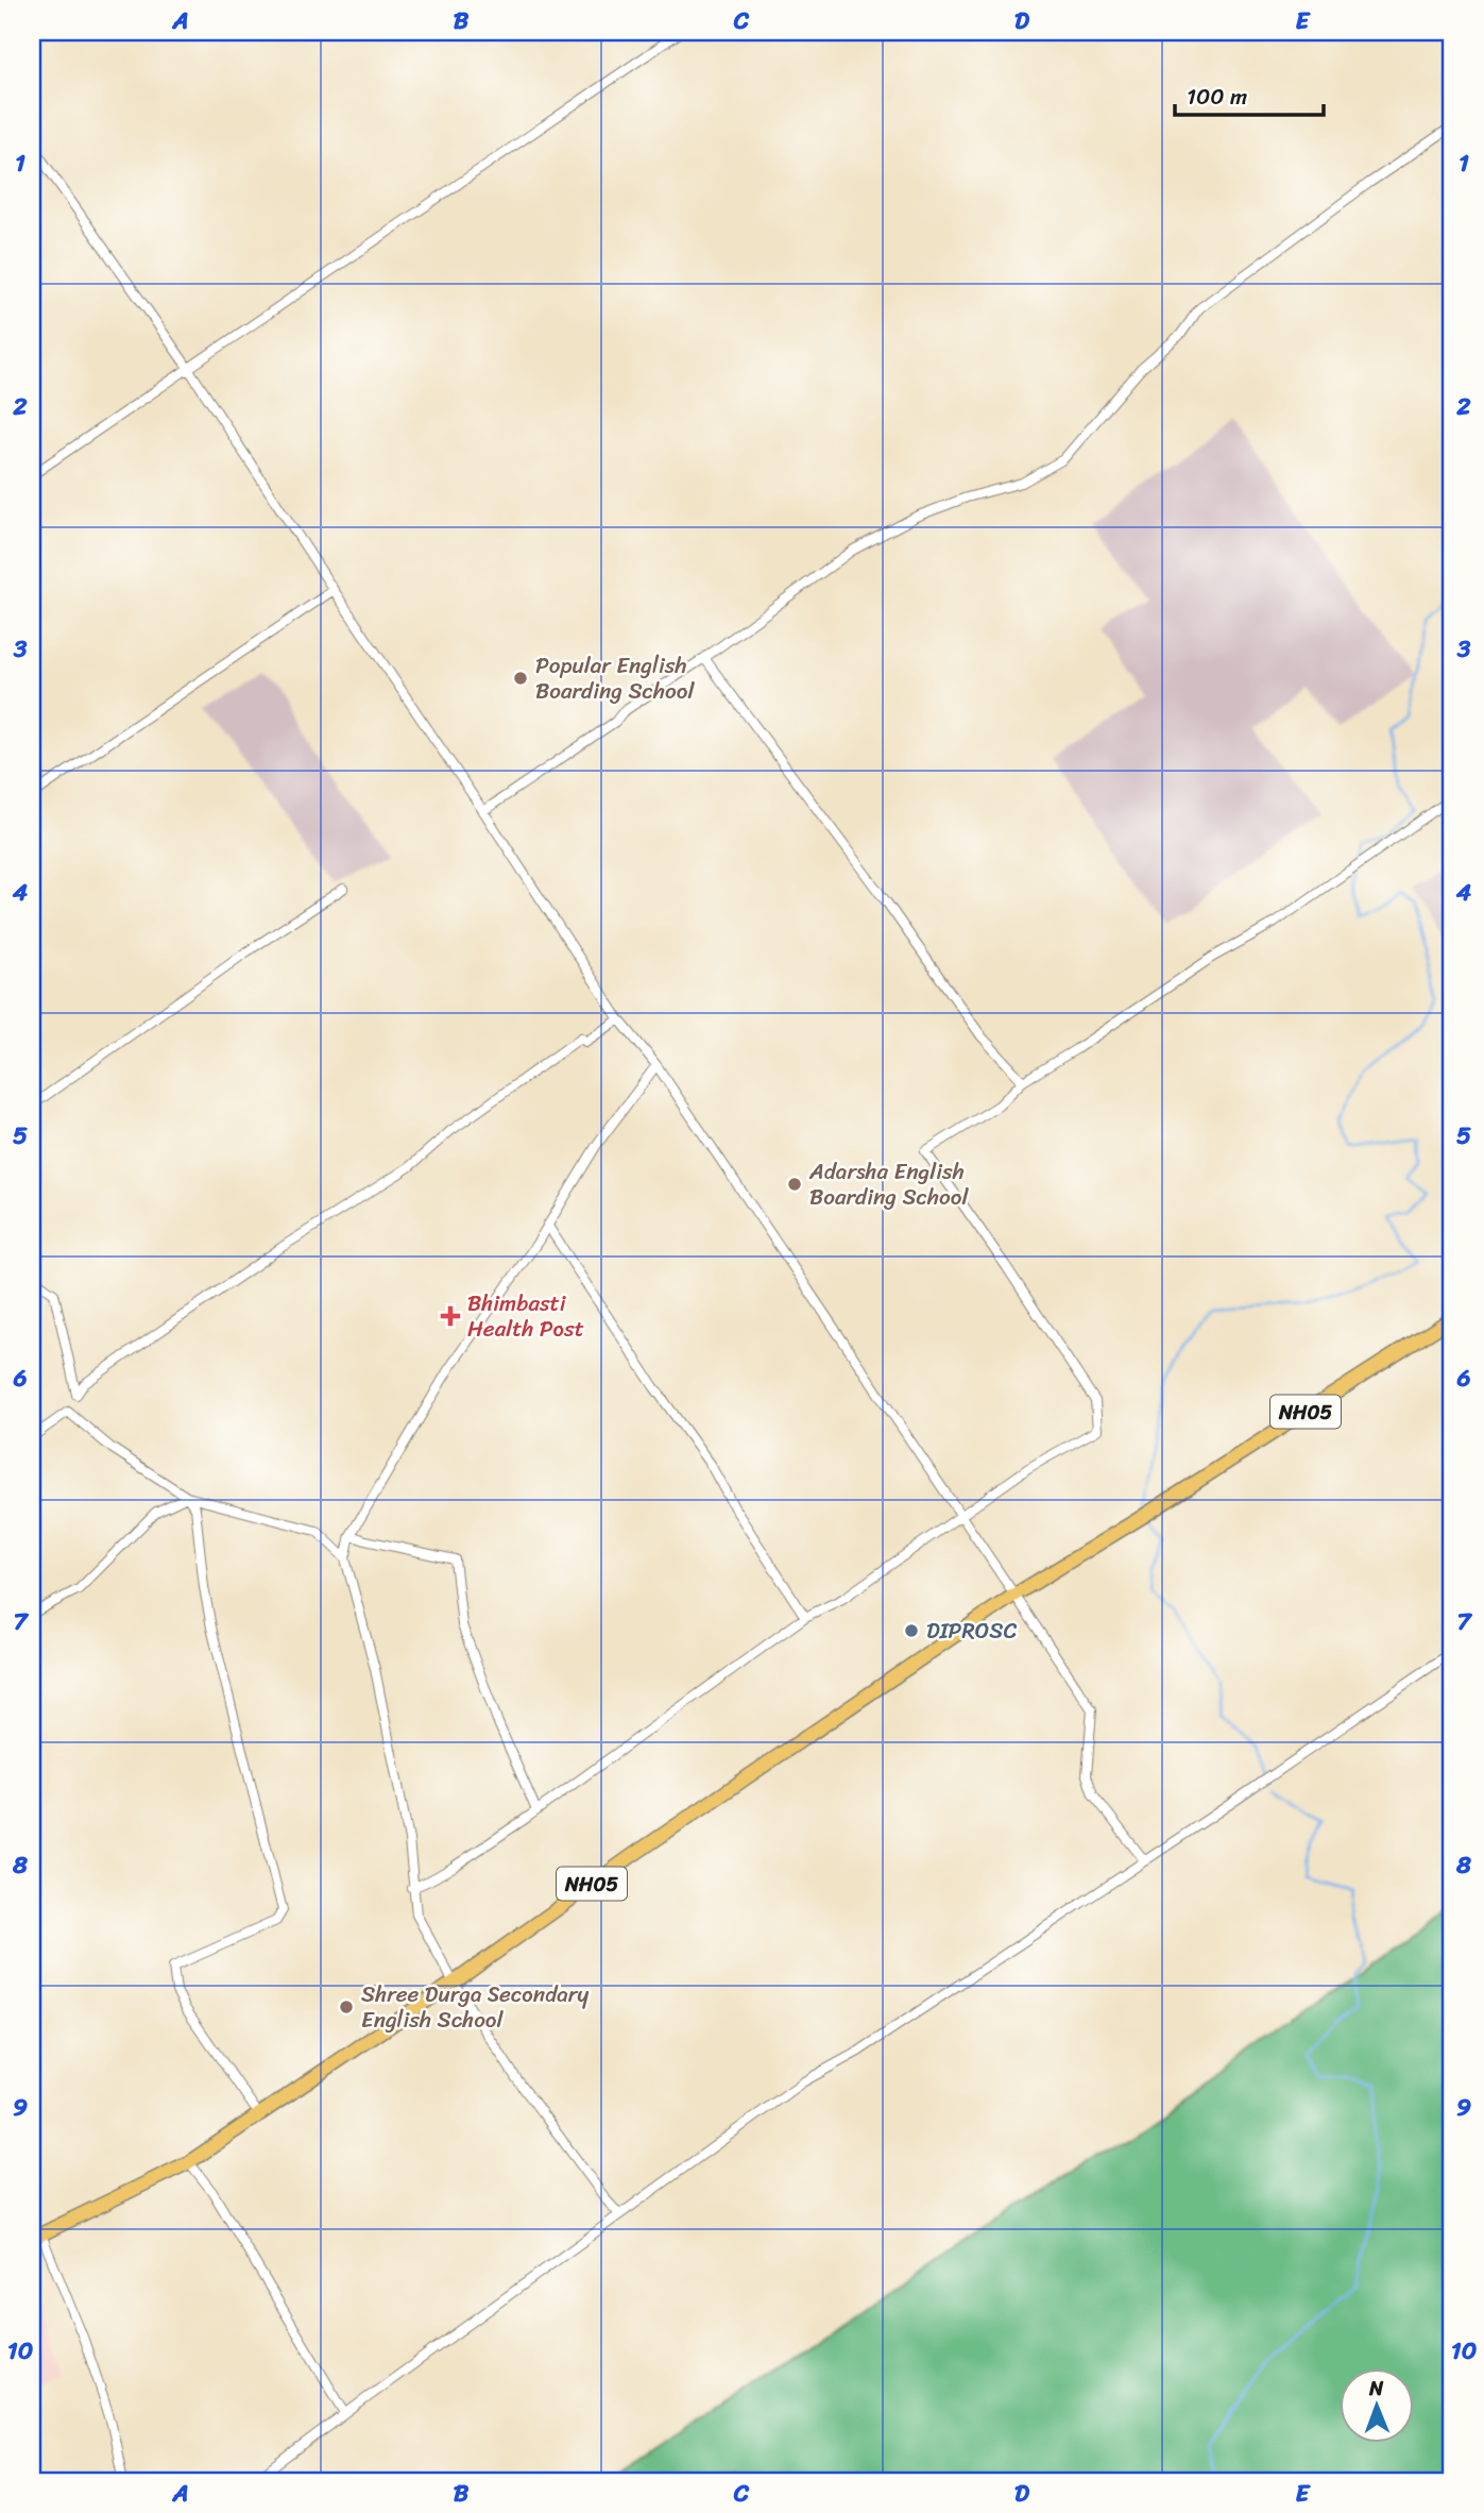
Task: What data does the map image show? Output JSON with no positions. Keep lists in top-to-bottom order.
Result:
{
  "streets": {
    "main road": ["NH05"]
  },
  "places": {
    "other": [
      "Popular English Boarding School",
      "Adarsha English Boarding School",
      "DIPROSC",
      "Shree Durga Secondary English School"
    ],
    "health": ["Bhimbasti Health Post"]
  },
  "scale_bar": "100 m",
  "north": "top",
  "grid": {
    "columns": [
      "A",
      "B",
      "C",
      "D",
      "E"
    ],
    "rows": [
      "1",
      "2",
      "3",
      "4",
      "5",
      "6",
      "7",
      "8",
      "9",
      "10"
    ]
  }
}
